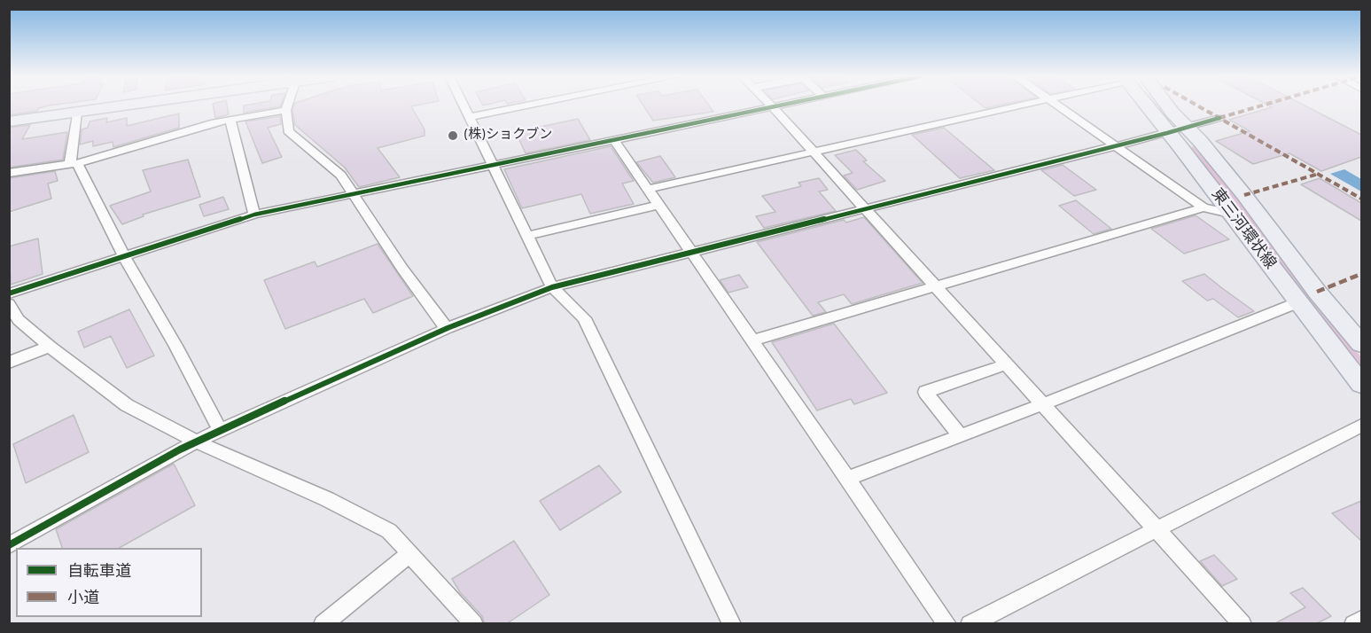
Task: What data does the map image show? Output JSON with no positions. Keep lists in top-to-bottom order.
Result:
{
  "streets": {
    "main road": ["東三河環状線"]
  },
  "places": ["(株)ショクブン"],
  "legend": ["自転車道", "小道"]
}
